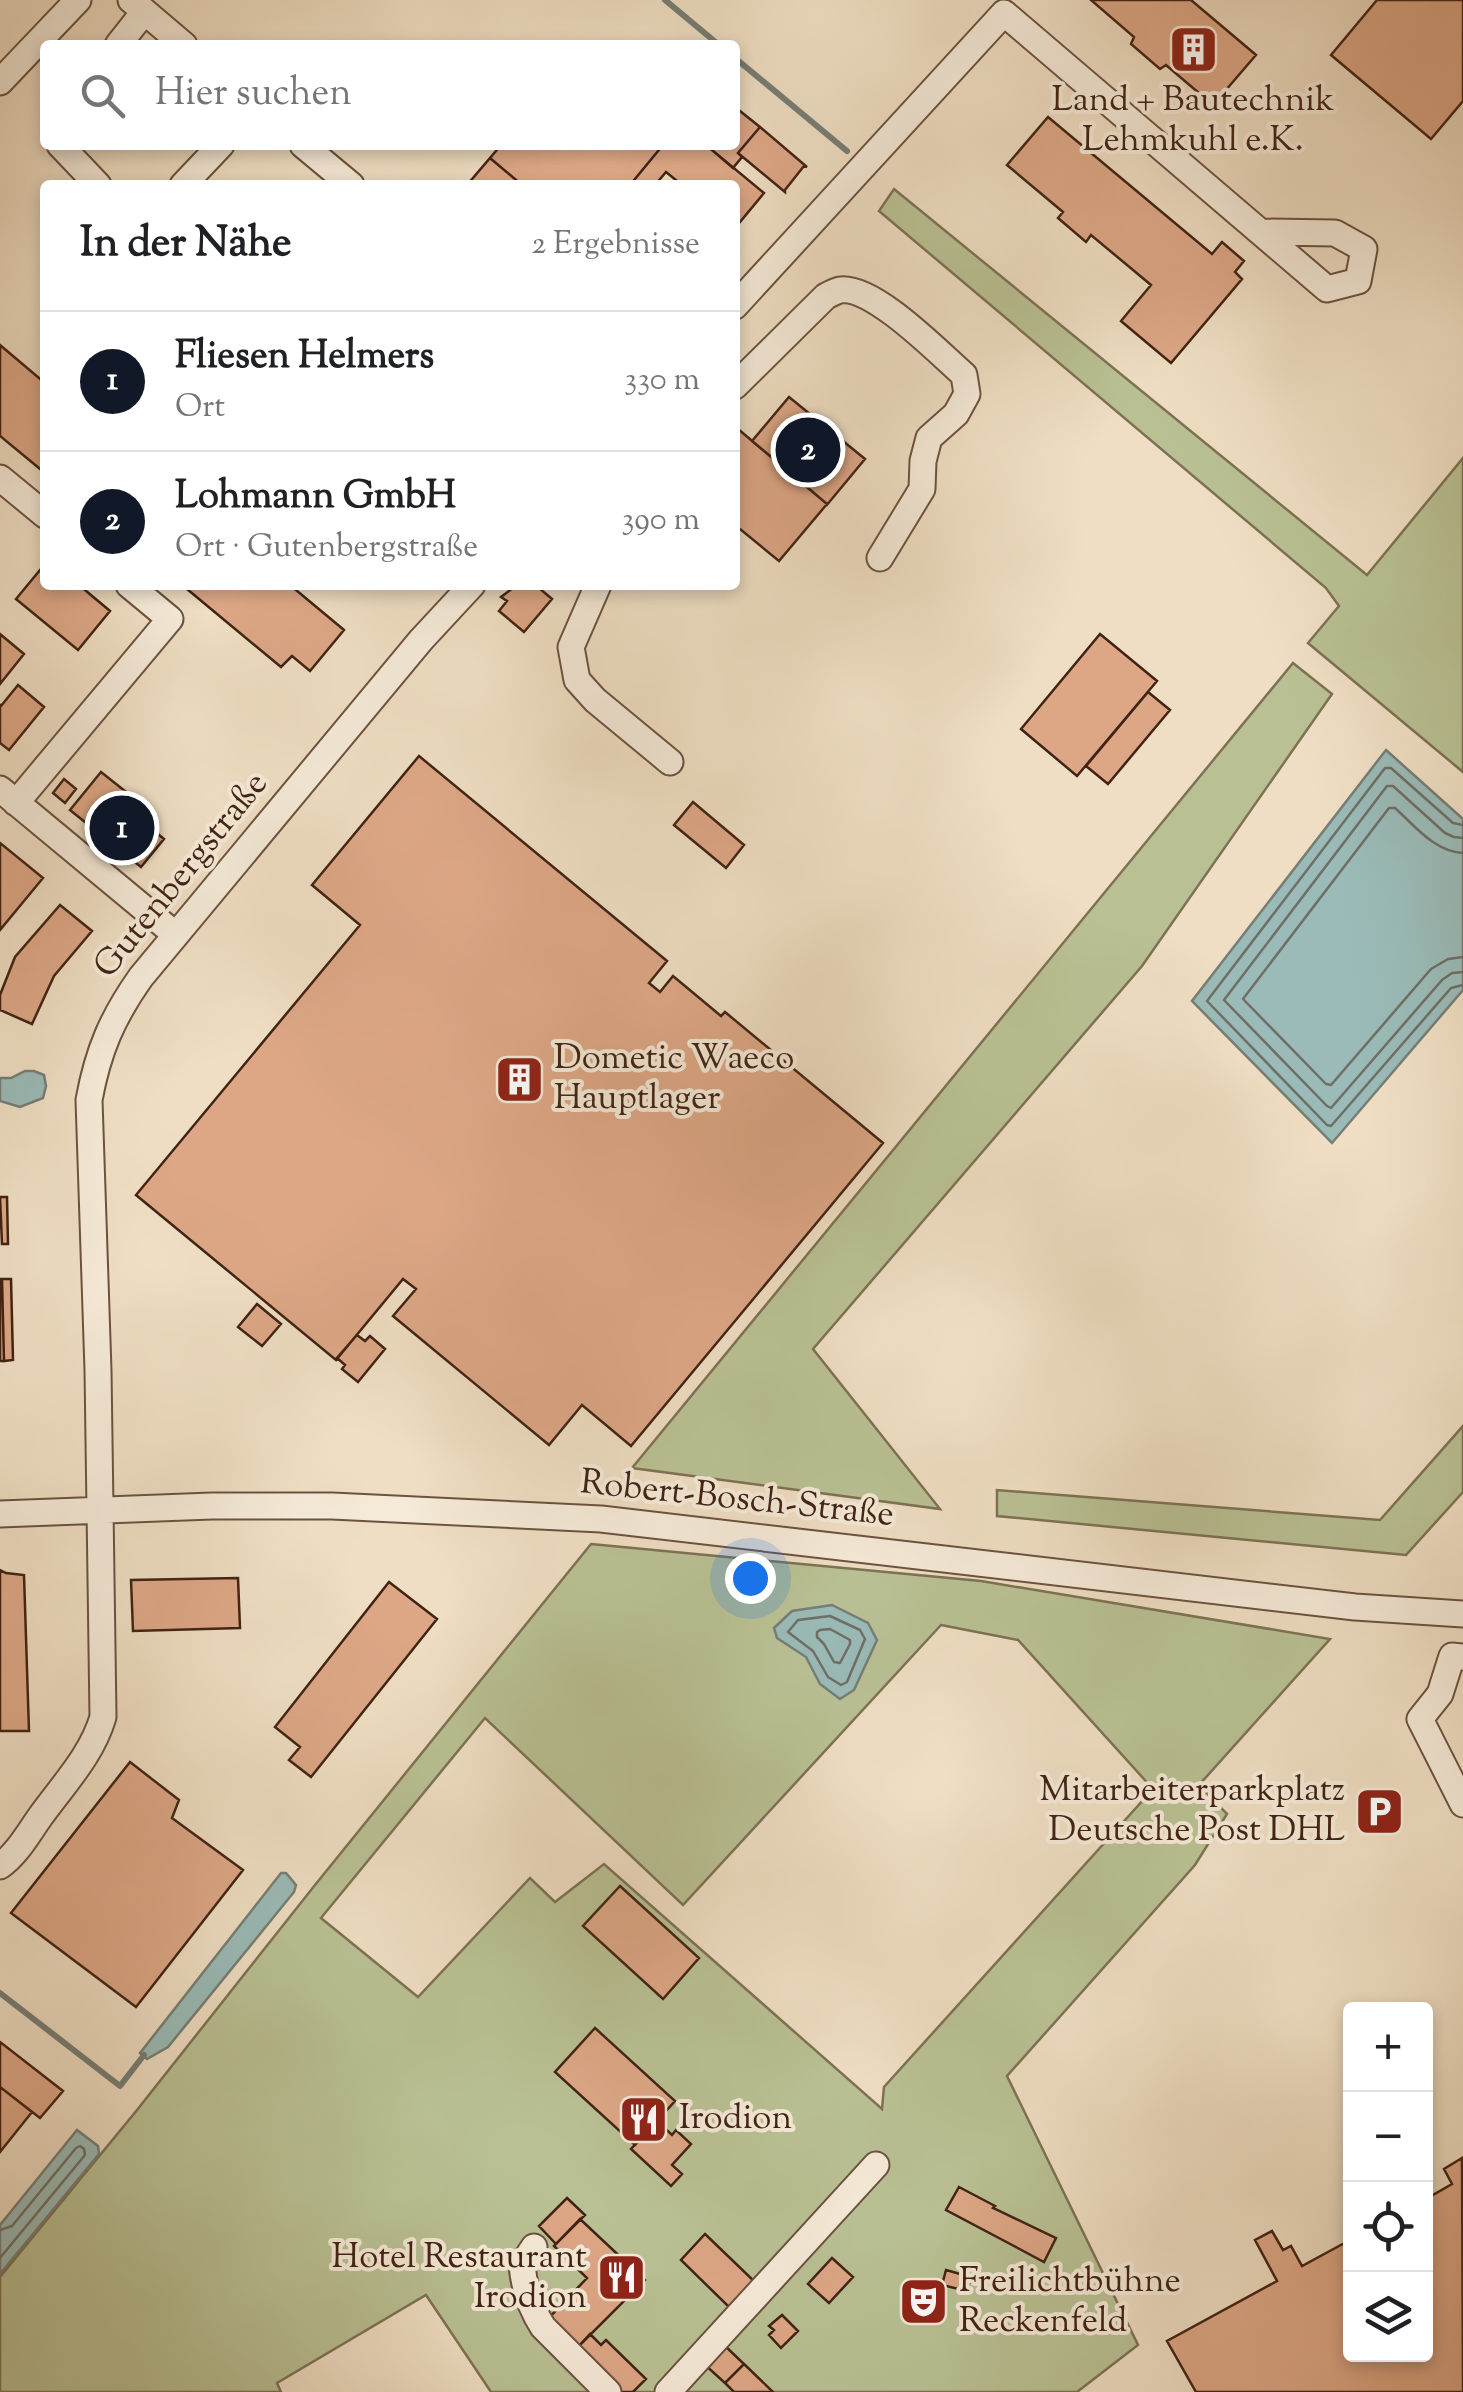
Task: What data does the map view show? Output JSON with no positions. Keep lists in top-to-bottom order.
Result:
{
  "streets": {
    "street": ["Gutenbergstraße", "Robert-Bosch-Straße"]
  },
  "crossings": [
    ["Gutenbergstraße", "Robert-Bosch-Straße"]
  ],
  "places": {
    "building": ["Land + Bautechnik Lehmkuhl e.K.", "Dometic Waeco Hauptlager"],
    "parking": ["Mitarbeiterparkplatz Deutsche Post DHL"],
    "restaurant": ["Irodion", "Hotel Restaurant Irodion"],
    "theatre": ["Freilichtbühne Reckenfeld"]
  },
  "page": {
    "search": "Hier suchen",
    "heading": ["In der Nähe", "2 Ergebnisse"],
    "list": [
      {
        "mark": "1",
        "name": "Fliesen Helmers",
        "note": "Ort",
        "value": "330 m"
      },
      {
        "mark": "2",
        "name": "Lohmann GmbH",
        "note": "Ort · Gutenbergstraße",
        "value": "390 m"
      }
    ],
    "pins": ["2", "1"],
    "map_buttons": ["+", "−"]
  }
}
